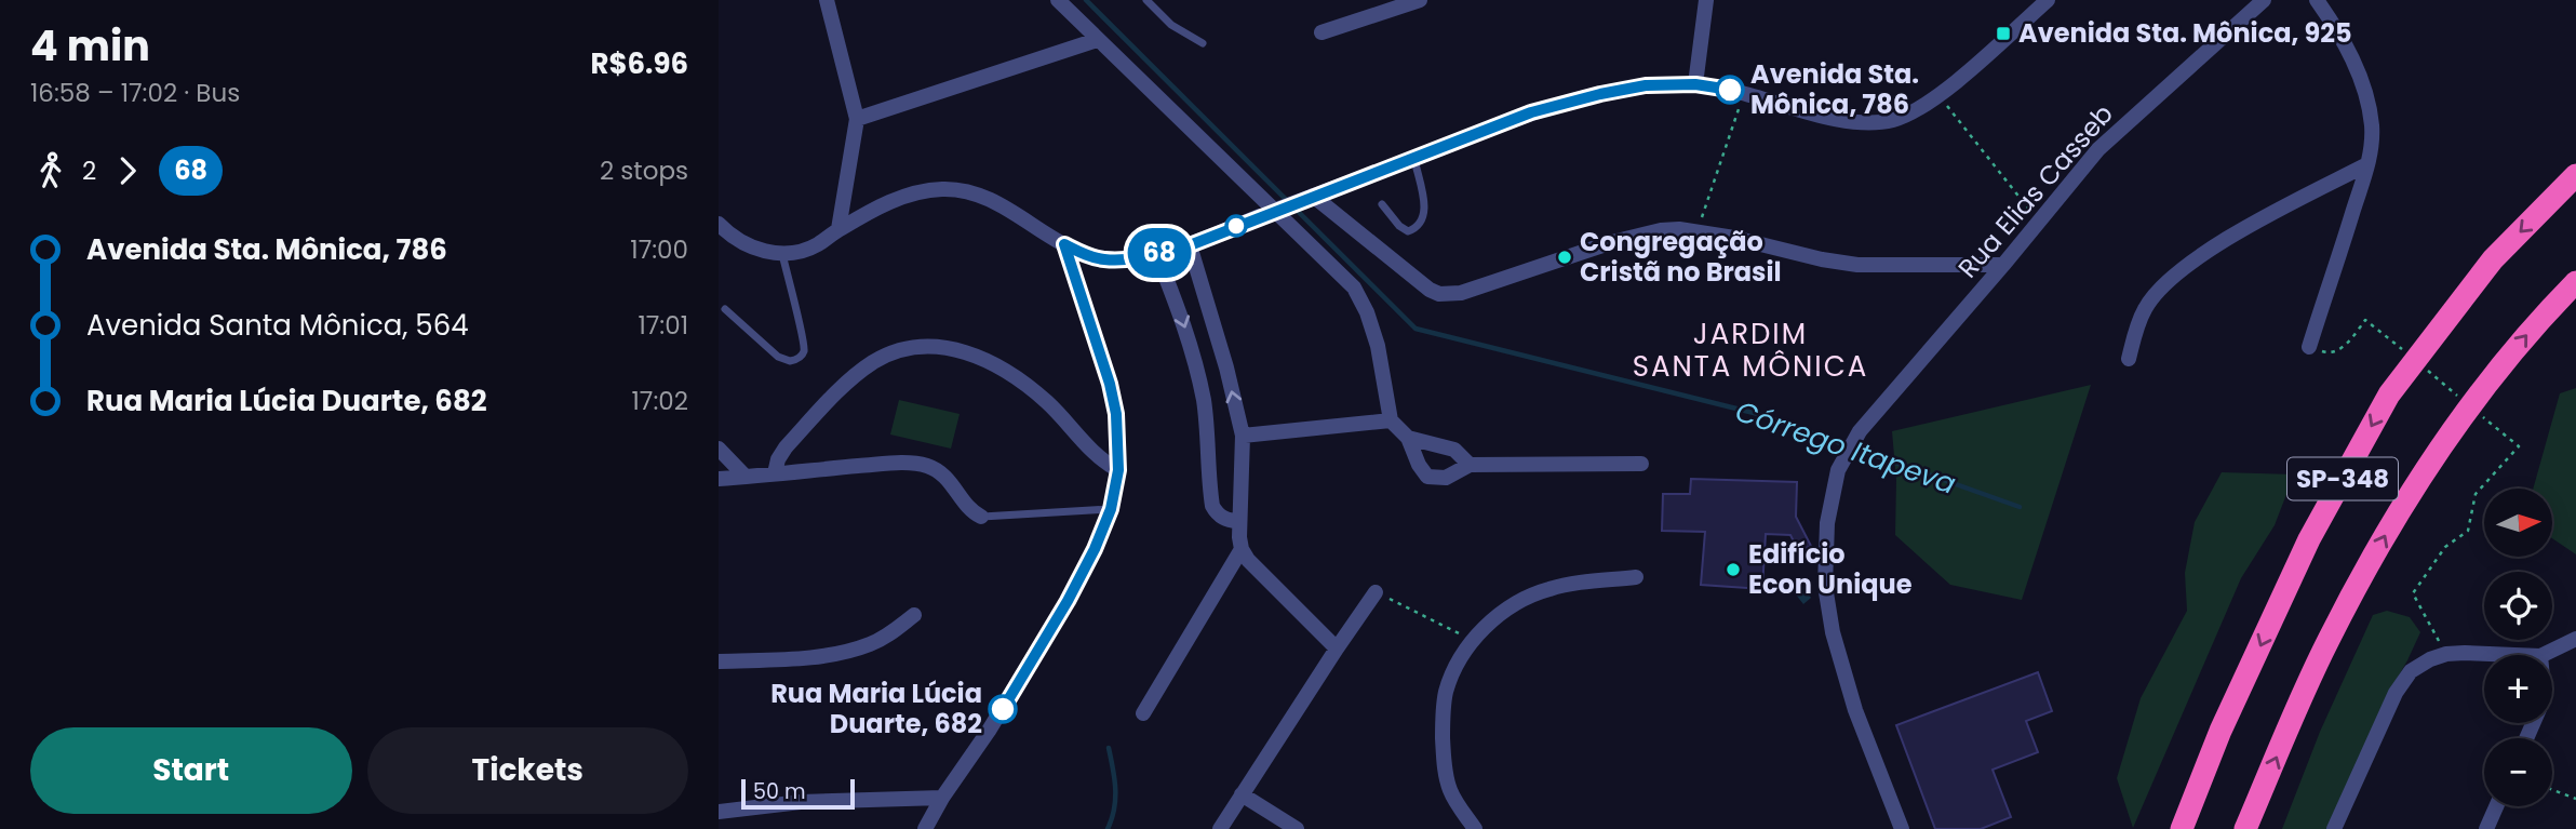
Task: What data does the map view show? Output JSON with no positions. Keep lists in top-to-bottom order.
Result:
{
  "streets": {
    "highway": ["SP-348"],
    "street": ["Rua Elias Casseb"]
  },
  "districts": ["JARDIM SANTA MÔNICA"],
  "water": ["Córrego Itapeva"],
  "places": {
    "transit": ["Avenida Sta. Mônica, 925"],
    "other": [
      "Avenida Sta. Mônica, 786",
      "Congregação Cristã no Brasil",
      "Edifício Econ Unique",
      "Rua Maria Lúcia Duarte, 682"
    ]
  },
  "lines": ["bus line 68"],
  "scale_bar": "50 m",
  "north": "right",
  "page": {
    "heading": ["4 min", "16:58 – 17:02 · Bus", "R$6.96"],
    "on_map": "68",
    "legs": ["2", "68", "2 stops"],
    "list": [
      {
        "name": "Avenida Sta. Mônica, 786",
        "value": "17:00"
      },
      {
        "name": "Avenida Santa Mônica, 564",
        "value": "17:01"
      },
      {
        "name": "Rua Maria Lúcia Duarte, 682",
        "value": "17:02"
      }
    ],
    "map_buttons": ["+", "−"],
    "buttons": ["Start", "Tickets"],
    "scale": "50 m"
  }
}
